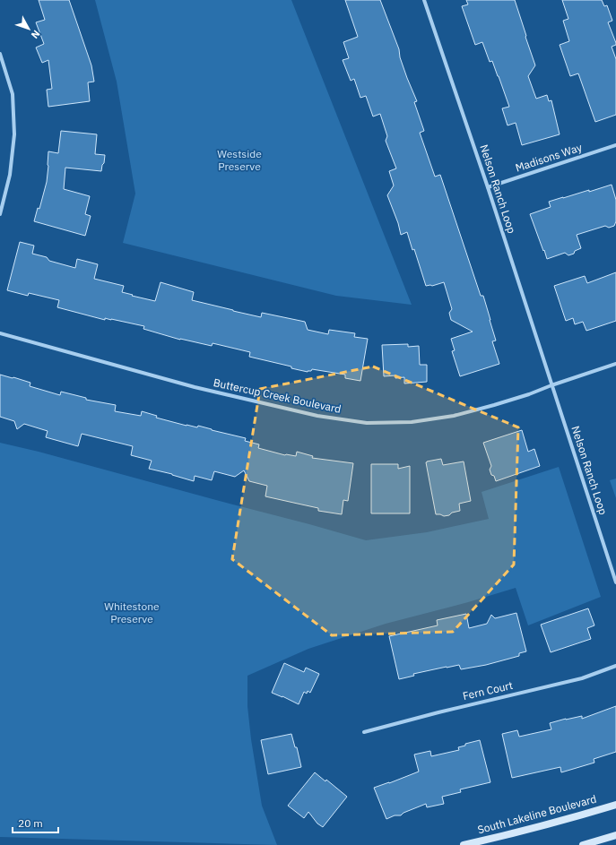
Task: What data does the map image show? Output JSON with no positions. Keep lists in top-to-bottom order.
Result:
{
  "streets": {
    "main road": ["South Lakeline Boulevard"],
    "street": [
      "Madisons Way",
      "Nelson Ranch Loop",
      "Buttercup Creek Boulevard",
      "Fern Court"
    ]
  },
  "crossings": [
    ["Madisons Way", "Nelson Ranch Loop"],
    ["Nelson Ranch Loop", "Buttercup Creek Boulevard"]
  ],
  "parks": ["Westside Preserve", "Whitestone Preserve"],
  "scale_bar": "20 m",
  "north": "bottom right"
}
